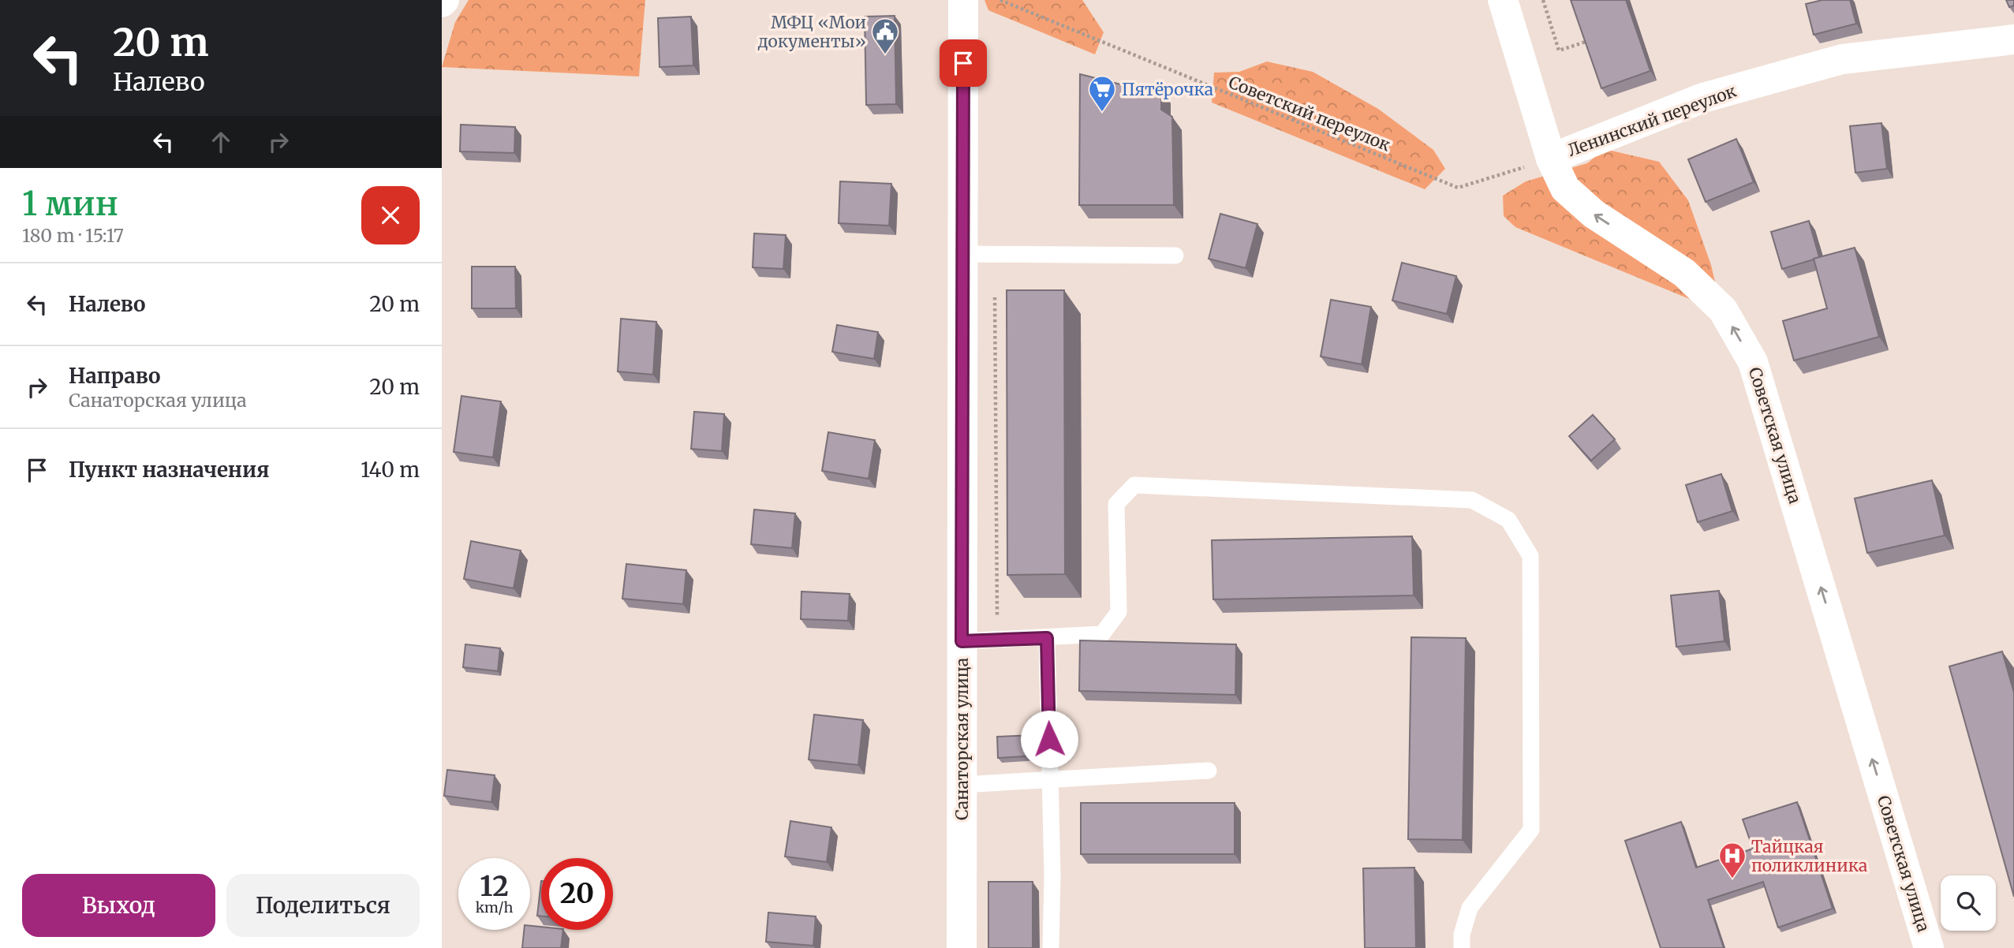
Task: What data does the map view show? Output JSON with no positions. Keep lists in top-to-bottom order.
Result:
{
  "streets": {
    "street": ["Ленинский переулок", "Советская улица", "Санаторская улица"],
    "path": ["Советский переулок"]
  },
  "crossings": [
    ["Советский переулок", "Ленинский переулок"],
    ["Советский переулок", "Советская улица"],
    ["Ленинский переулок", "Советская улица"]
  ],
  "one_way": ["Советская улица"],
  "places": {
    "public building": ["МФЦ «Мои документы»"],
    "supermarket": ["Пятёрочка"],
    "hospital": ["Тайцкая поликлиника"]
  },
  "page": {
    "turn": ["20 m", "Налево"],
    "heading": ["1 мин", "180 m · 15:17"],
    "list": [
      {
        "name": "Налево",
        "value": "20 m"
      },
      {
        "name": "Направо",
        "note": "Санаторская улица",
        "value": "20 m"
      },
      {
        "name": "Пункт назначения",
        "value": "140 m"
      }
    ],
    "speed": "12 km/h",
    "limit": "20",
    "buttons": ["Выход", "Поделиться"]
  }
}
